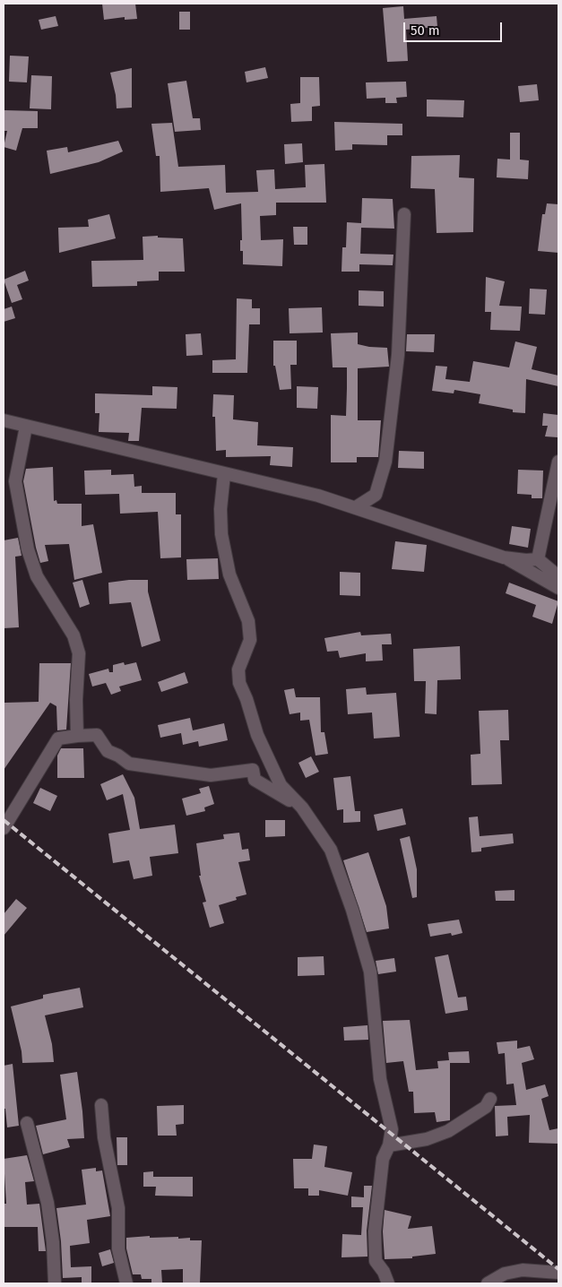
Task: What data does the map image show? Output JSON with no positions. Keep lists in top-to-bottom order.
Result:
{
  "scale_bar": "50 m"
}
